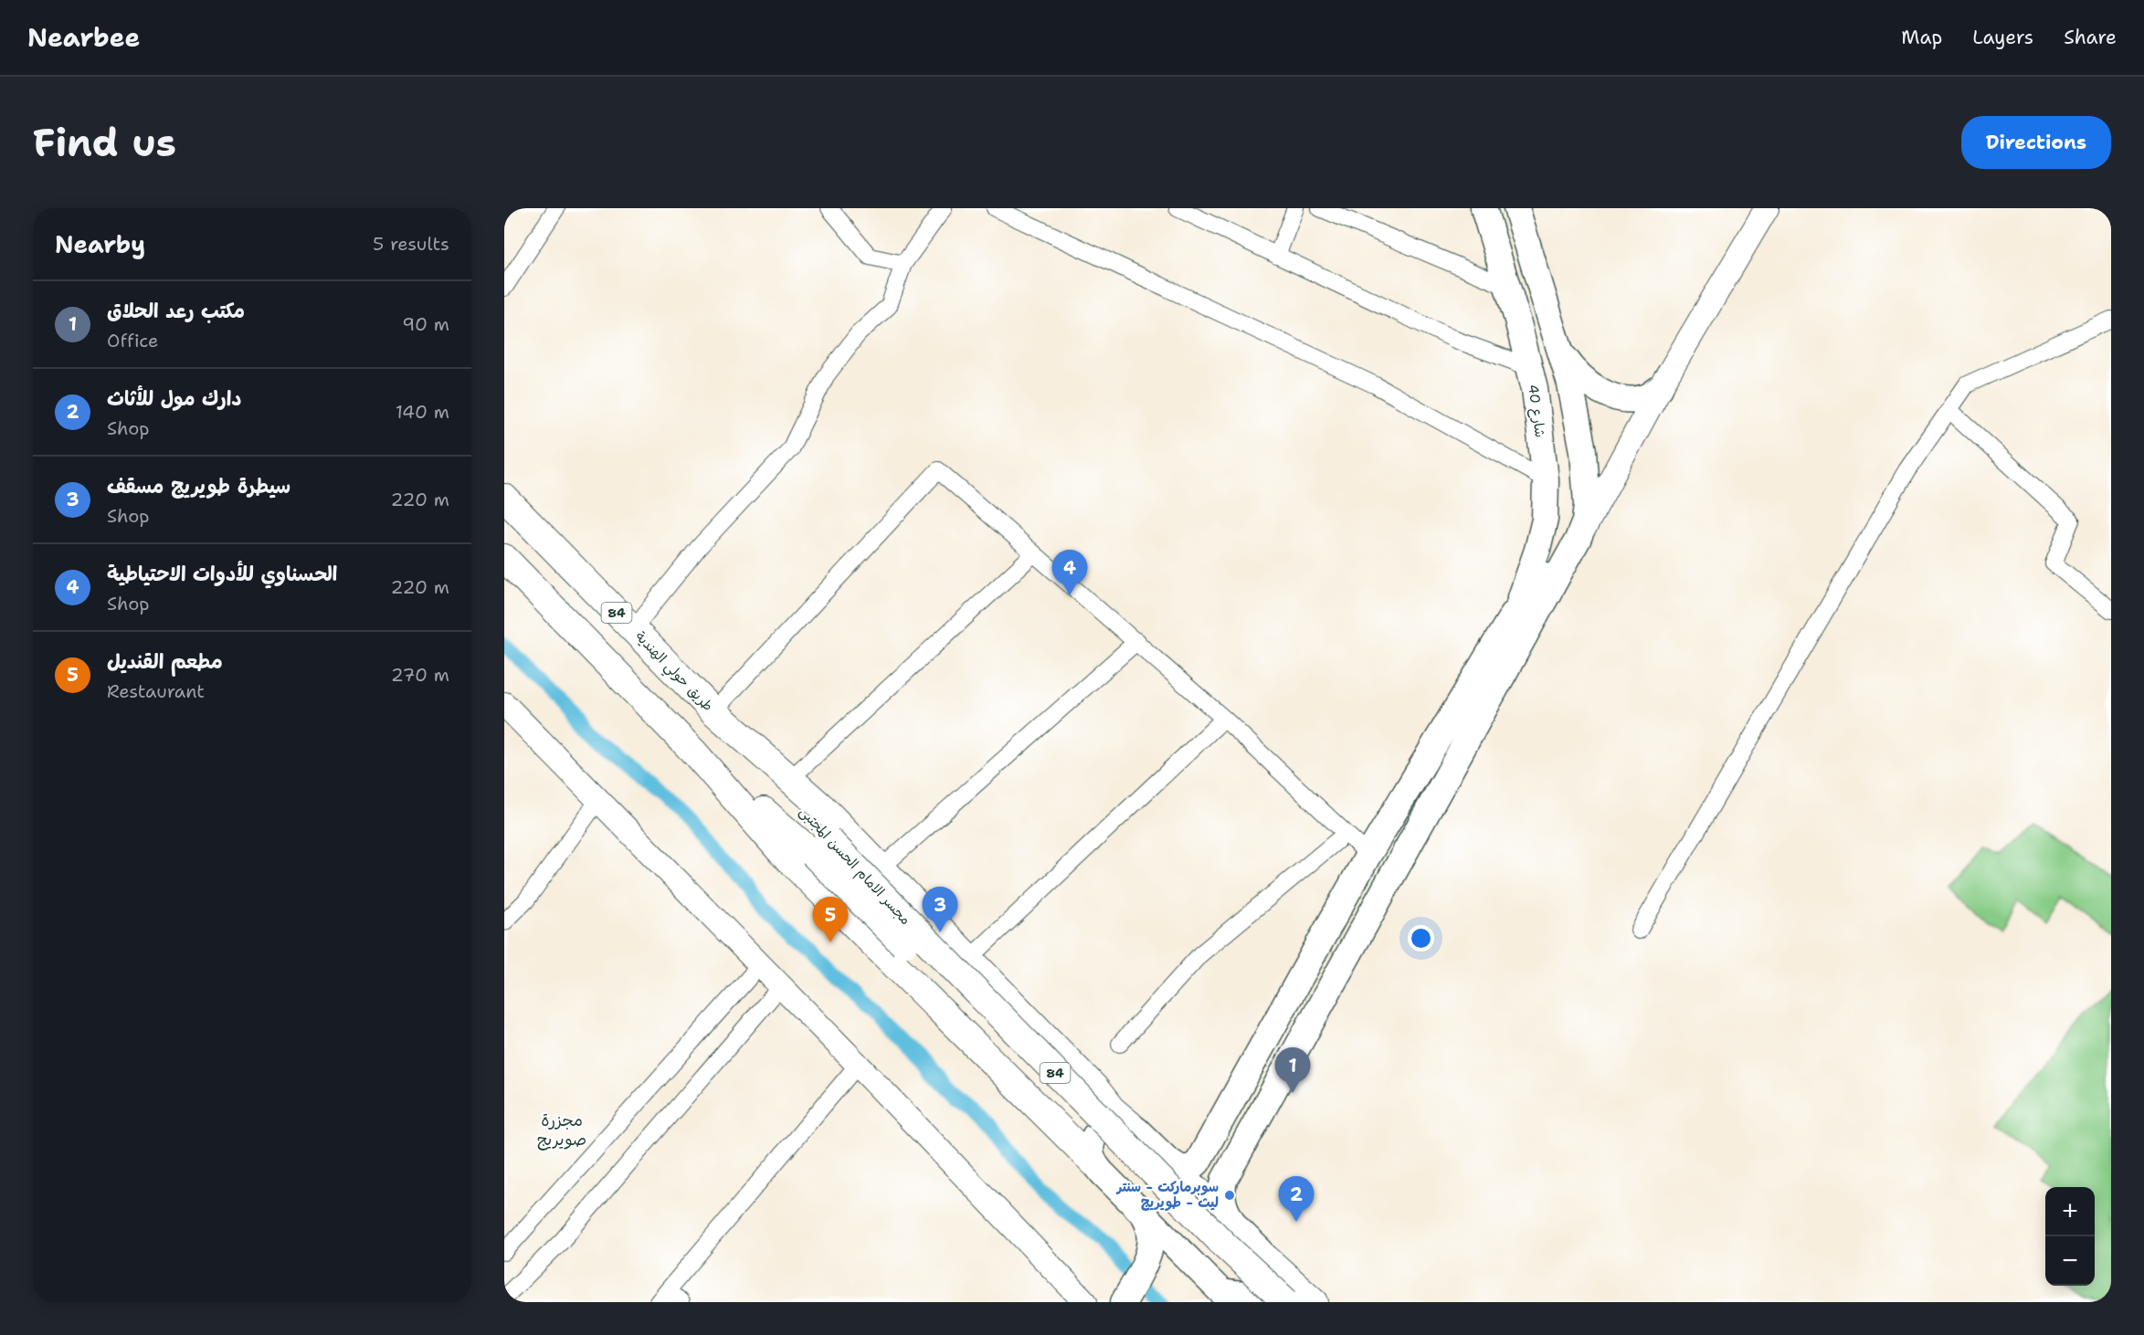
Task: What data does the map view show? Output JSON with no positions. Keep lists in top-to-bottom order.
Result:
{
  "streets": {
    "highway": ["84", "طريق حولي الهندية", "مجسر الامام الحسن المجتبى"],
    "main road": ["شارع 40"]
  },
  "crossings": [
    ["84", "مجسر الامام الحسن المجتبى"],
    ["طريق حولي الهندية", "مجسر الامام الحسن المجتبى"]
  ],
  "districts": ["مجزرة صويريج"],
  "places": ["سوبرماركت - سنتر ليث - طويريج"],
  "page": {
    "header": "Nearbee",
    "nav": ["Map", "Layers", "Share"],
    "buttons": "Directions",
    "title": "Find us",
    "heading": ["Nearby", "5 results"],
    "list": [
      {
        "mark": "1",
        "name": "مكتب رعد الحلاق",
        "note": "Office",
        "value": "90 m"
      },
      {
        "mark": "2",
        "name": "دارك مول للأثاث",
        "note": "Shop",
        "value": "140 m"
      },
      {
        "mark": "3",
        "name": "سيطرة طويريج مسقف",
        "note": "Shop",
        "value": "220 m"
      },
      {
        "mark": "4",
        "name": "الحسناوي للأدوات الاحتياطية",
        "note": "Shop",
        "value": "220 m"
      },
      {
        "mark": "5",
        "name": "مطعم القنديل",
        "note": "Restaurant",
        "value": "270 m"
      }
    ],
    "pins": [
      "4",
      "3",
      "5",
      "1",
      "2"
    ],
    "map_buttons": ["+", "−"]
  }
}
